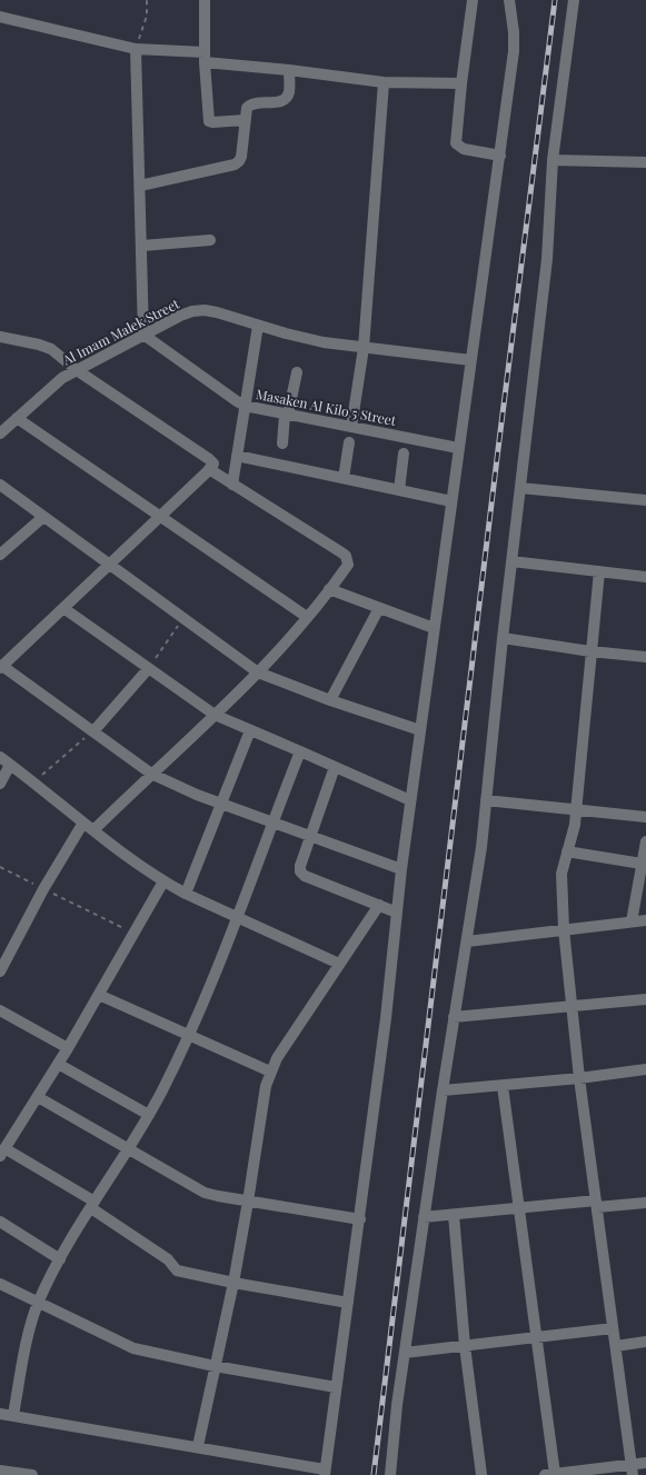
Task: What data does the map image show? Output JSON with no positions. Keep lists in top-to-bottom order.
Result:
{
  "streets": {
    "street": ["Al Imam Malek Street", "Masaken Al Kilo 5 Street"]
  },
  "crossings": [
    ["Al Imam Malek Street", "Masaken Al Kilo 5 Street"]
  ]
}
